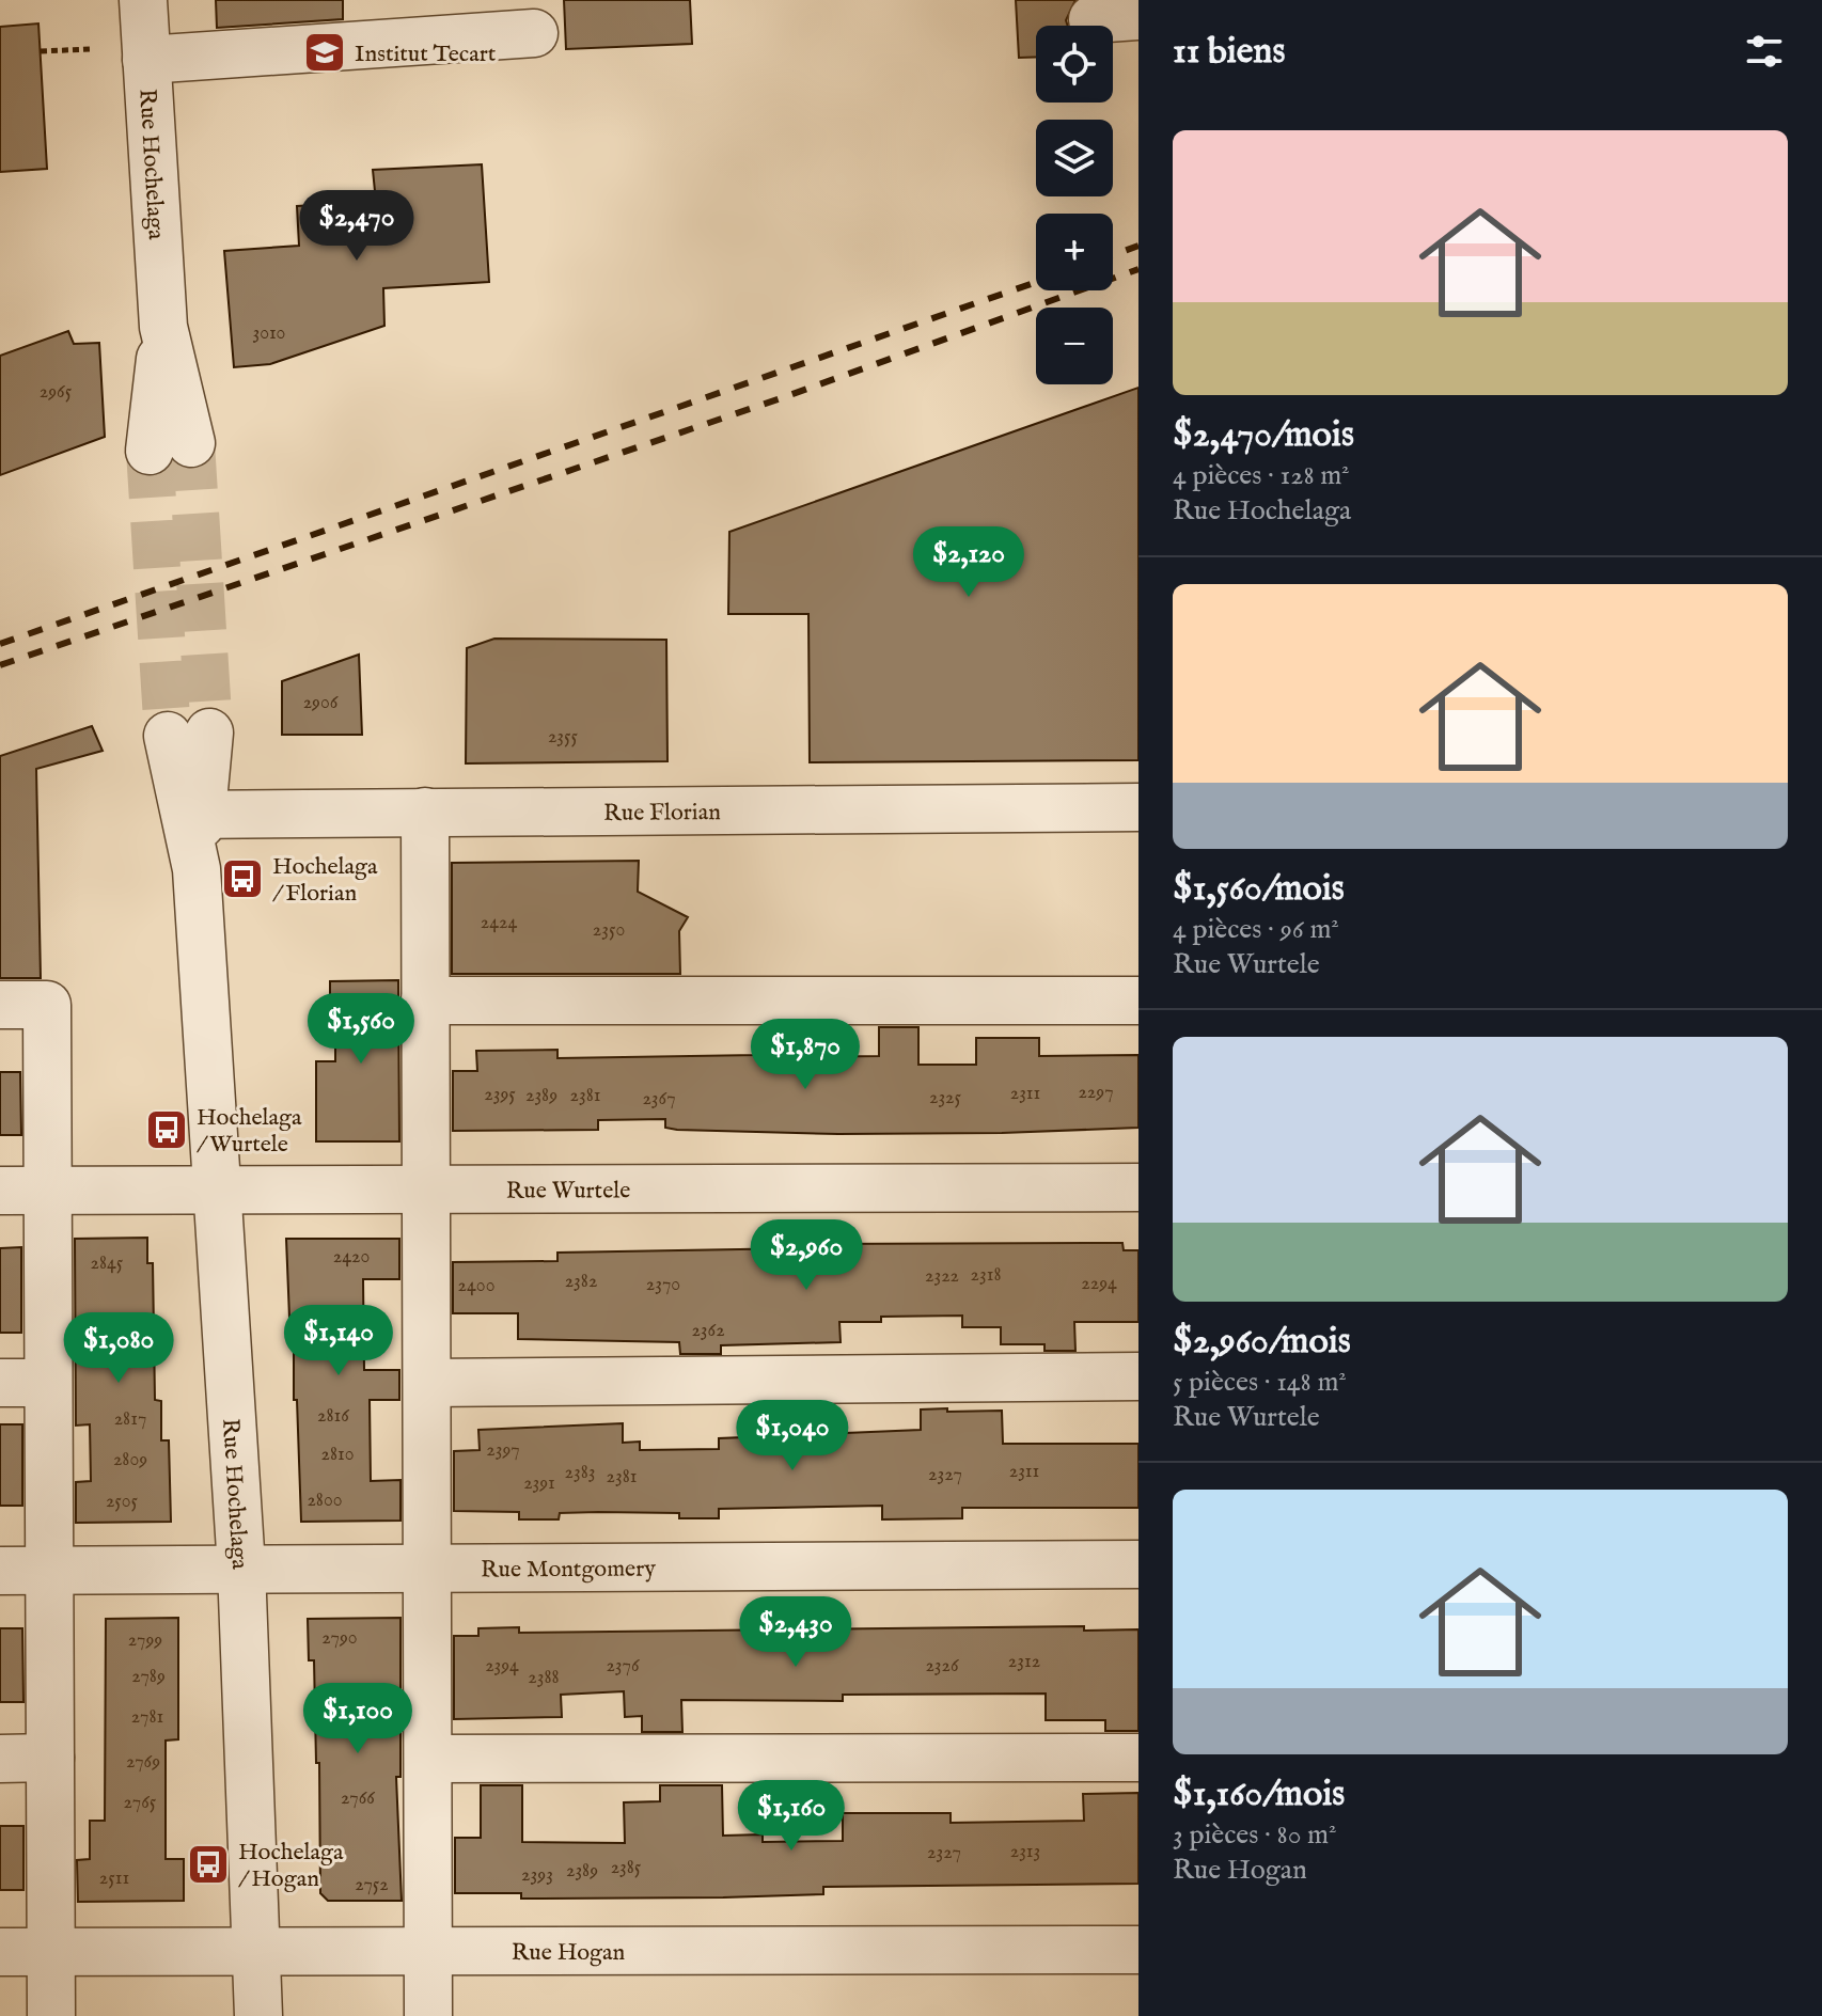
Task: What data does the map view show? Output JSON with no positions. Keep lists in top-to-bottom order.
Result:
{
  "streets": {
    "street": [
      "Rue Hochelaga",
      "Rue Florian",
      "Rue Wurtele",
      "Rue Montgomery",
      "Rue Hogan"
    ]
  },
  "crossings": [
    ["Rue Hochelaga", "Rue Florian"],
    ["Rue Hochelaga", "Rue Wurtele"],
    ["Rue Hochelaga", "Rue Montgomery"],
    ["Rue Hochelaga", "Rue Hogan"]
  ],
  "places": {
    "school or university": ["Institut Tecart"],
    "bus stop": ["Hochelaga / Florian", "Hochelaga / Wurtele", "Hochelaga / Hogan"]
  },
  "house_numbers": [
    "3010",
    "2965",
    "2906",
    "2355",
    "2424",
    "2350",
    "2297",
    "2311",
    "2395",
    "2389",
    "2381",
    "2325",
    "2367",
    "2420",
    "2845",
    "2318",
    "2322",
    "2382",
    "2294",
    "2370",
    "2400",
    "2362",
    "2816",
    "2817",
    "2397",
    "2810",
    "2809",
    "2311",
    "2383",
    "2327",
    "2381",
    "2391",
    "2800",
    "2505",
    "2790",
    "2799",
    "2312",
    "2394",
    "2376",
    "2326",
    "2789",
    "2388",
    "2781",
    "2769",
    "2766",
    "2765",
    "2313",
    "2327",
    "2385",
    "2389",
    "2393",
    "2511",
    "2752"
  ],
  "page": {
    "heading": "11 biens",
    "map_buttons": ["+", "−"],
    "list": [
      {
        "name": "$2,470/mois",
        "note": "4 pièces · 128 m² · Rue Hochelaga"
      },
      {
        "name": "$1,560/mois",
        "note": "4 pièces · 96 m² · Rue Wurtele"
      },
      {
        "name": "$2,960/mois",
        "note": "5 pièces · 148 m² · Rue Wurtele"
      },
      {
        "name": "$1,160/mois",
        "note": "3 pièces · 80 m² · Rue Hogan"
      }
    ],
    "price": [
      "$2,470",
      "$2,120",
      "$1,560",
      "$1,870",
      "$2,960",
      "$1,140",
      "$1,080",
      "$1,040",
      "$2,430",
      "$1,100",
      "$1,160"
    ]
  }
}
